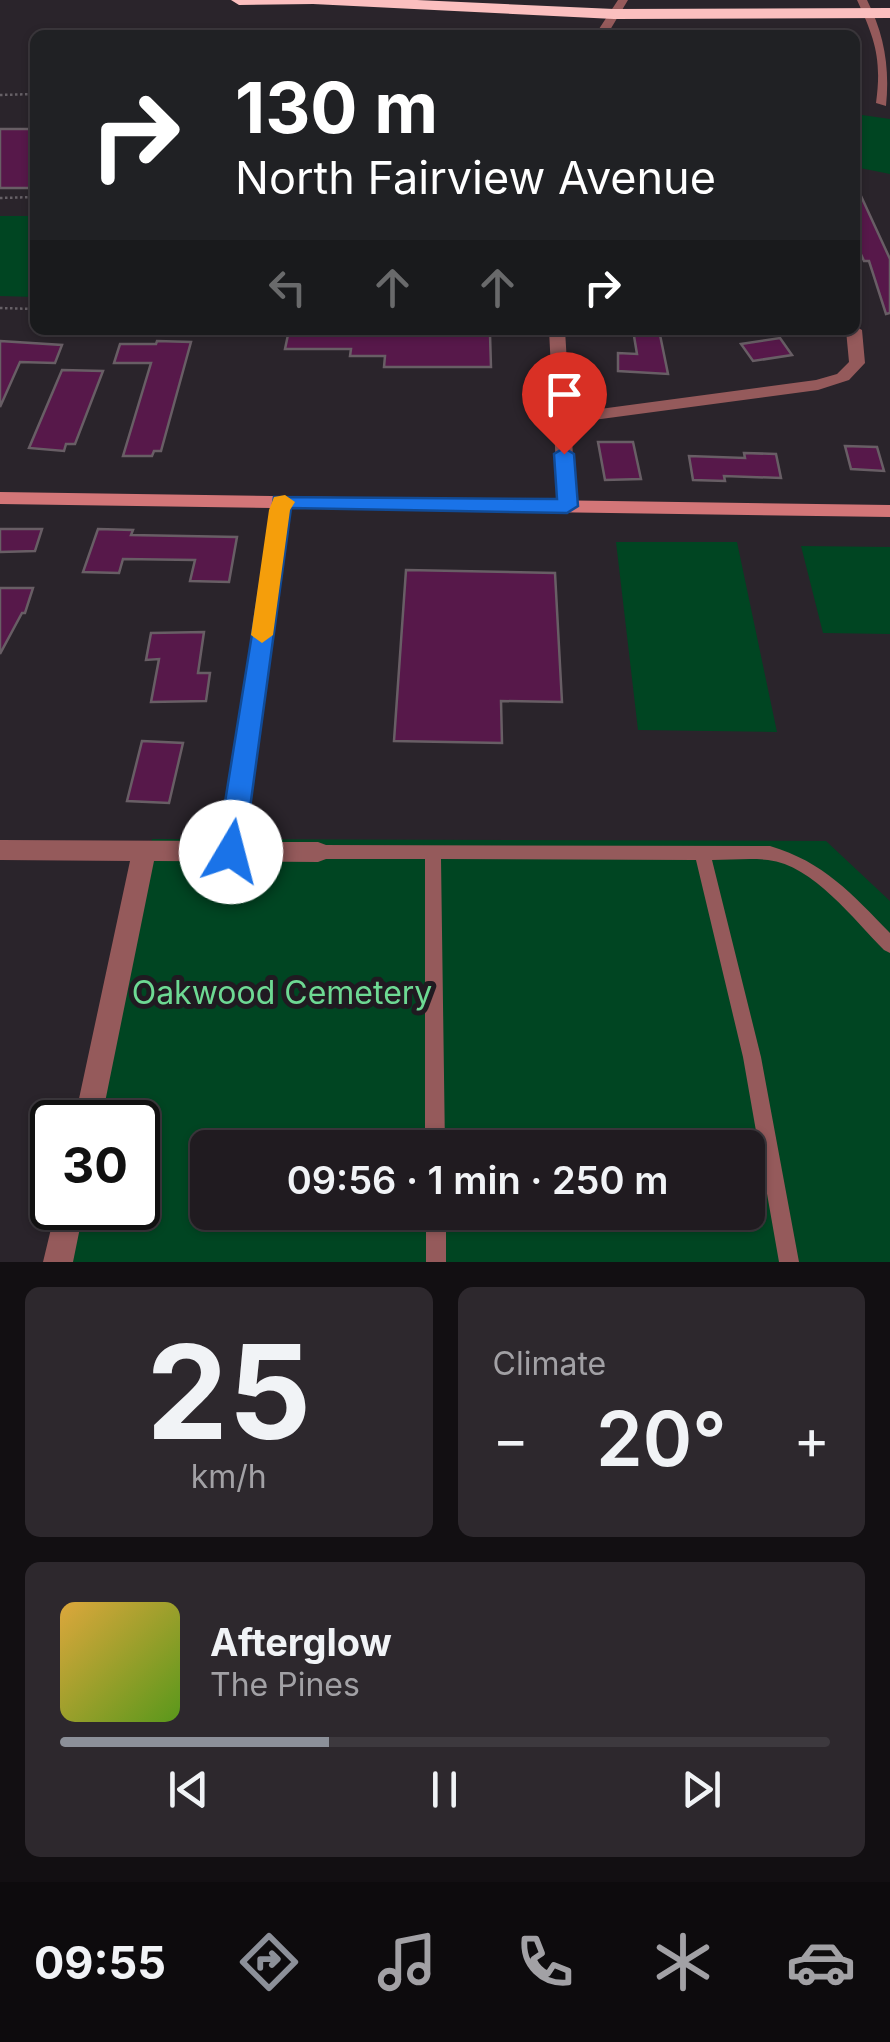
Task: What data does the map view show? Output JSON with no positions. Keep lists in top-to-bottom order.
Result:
{
  "parks": ["Oakwood Cemetery"],
  "page": {
    "turn": ["130 m", "North Fairview Avenue"],
    "limit": "30",
    "trip": "09:56 · 1 min · 250 m",
    "tile": [
      ["25", "km/h"],
      "Climate"
    ],
    "heat": ["−", "20°", "+"],
    "song": ["Afterglow", "The Pines"],
    "tabs": "09:55"
  }
}
